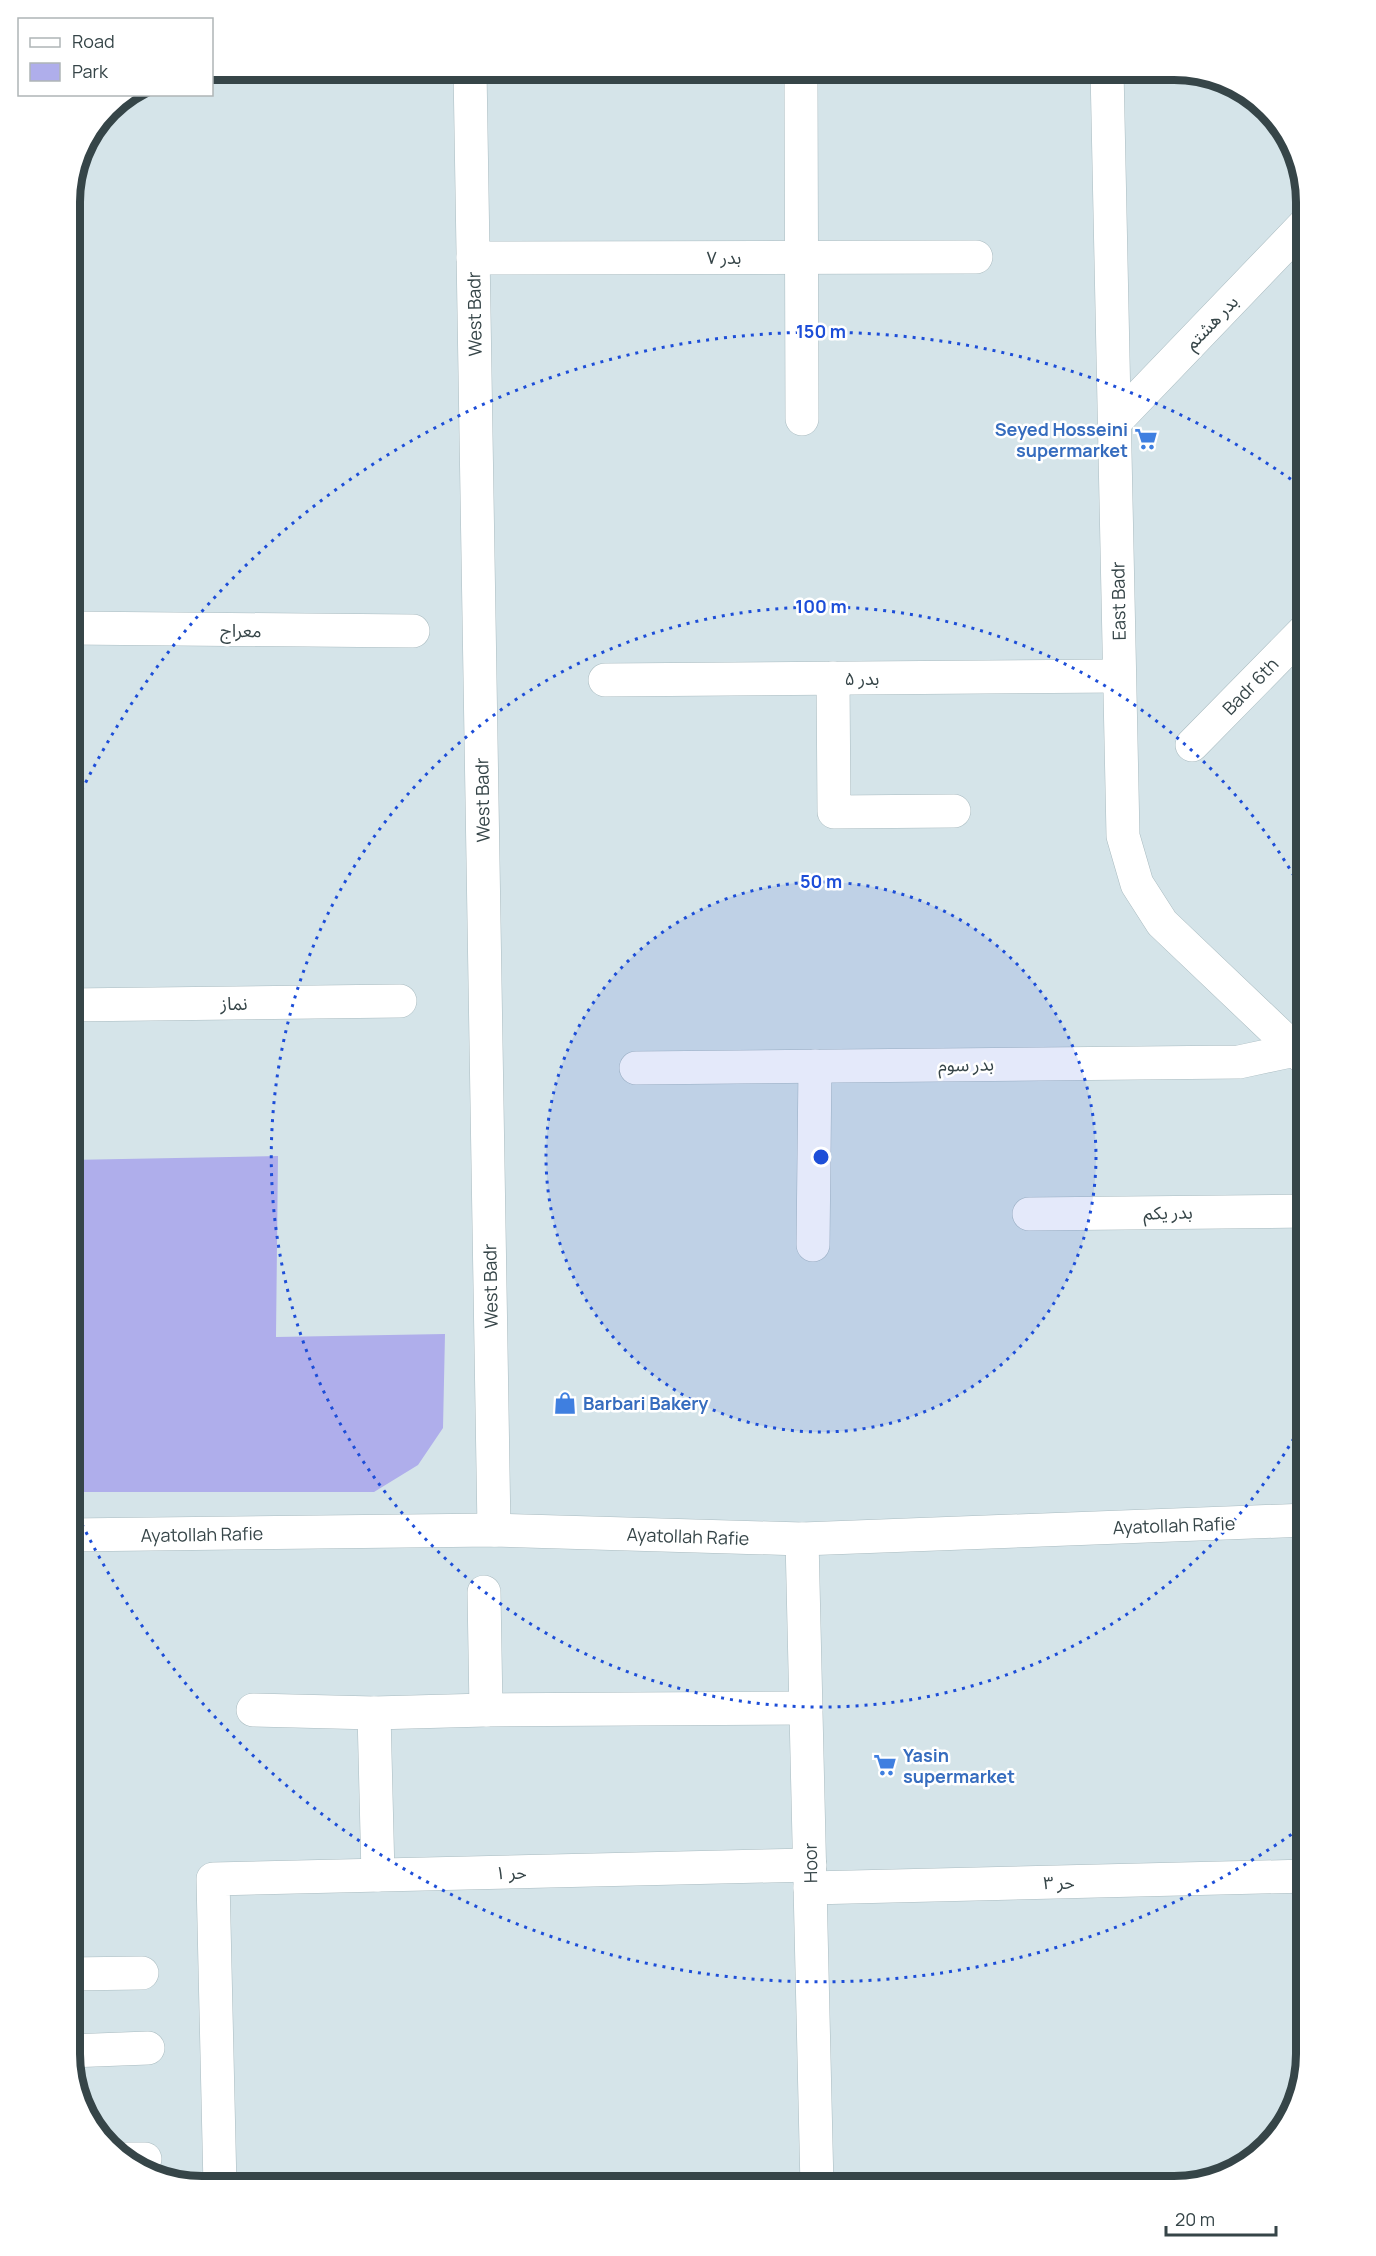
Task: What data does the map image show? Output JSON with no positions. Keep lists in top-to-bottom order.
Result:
{
  "streets": {
    "street": [
      "بدر ۷",
      "West Badr",
      "بدر هشتم",
      "East Badr",
      "معراج",
      "بدر ۵",
      "Badr 6th",
      "نماز",
      "بدر سوم",
      "بدر یکم",
      "Ayatollah Rafie",
      "Hoor",
      "حر ۱",
      "حر ۳"
    ]
  },
  "crossings": [
    ["بدر ۷", "West Badr"],
    ["West Badr", "Ayatollah Rafie"],
    ["بدر هشتم", "East Badr"],
    ["East Badr", "بدر ۵"],
    ["Ayatollah Rafie", "Hoor"],
    ["Hoor", "حر ۱"],
    ["Hoor", "حر ۳"],
    ["حر ۱", "حر ۳"]
  ],
  "places": {
    "supermarket": ["Seyed Hosseini supermarket", "Yasin supermarket"],
    "shop": ["Barbari Bakery"]
  },
  "legend": ["Road", "Park"],
  "scale_bar": "20 m",
  "rings": ["150 m", "100 m", "50 m"]
}
